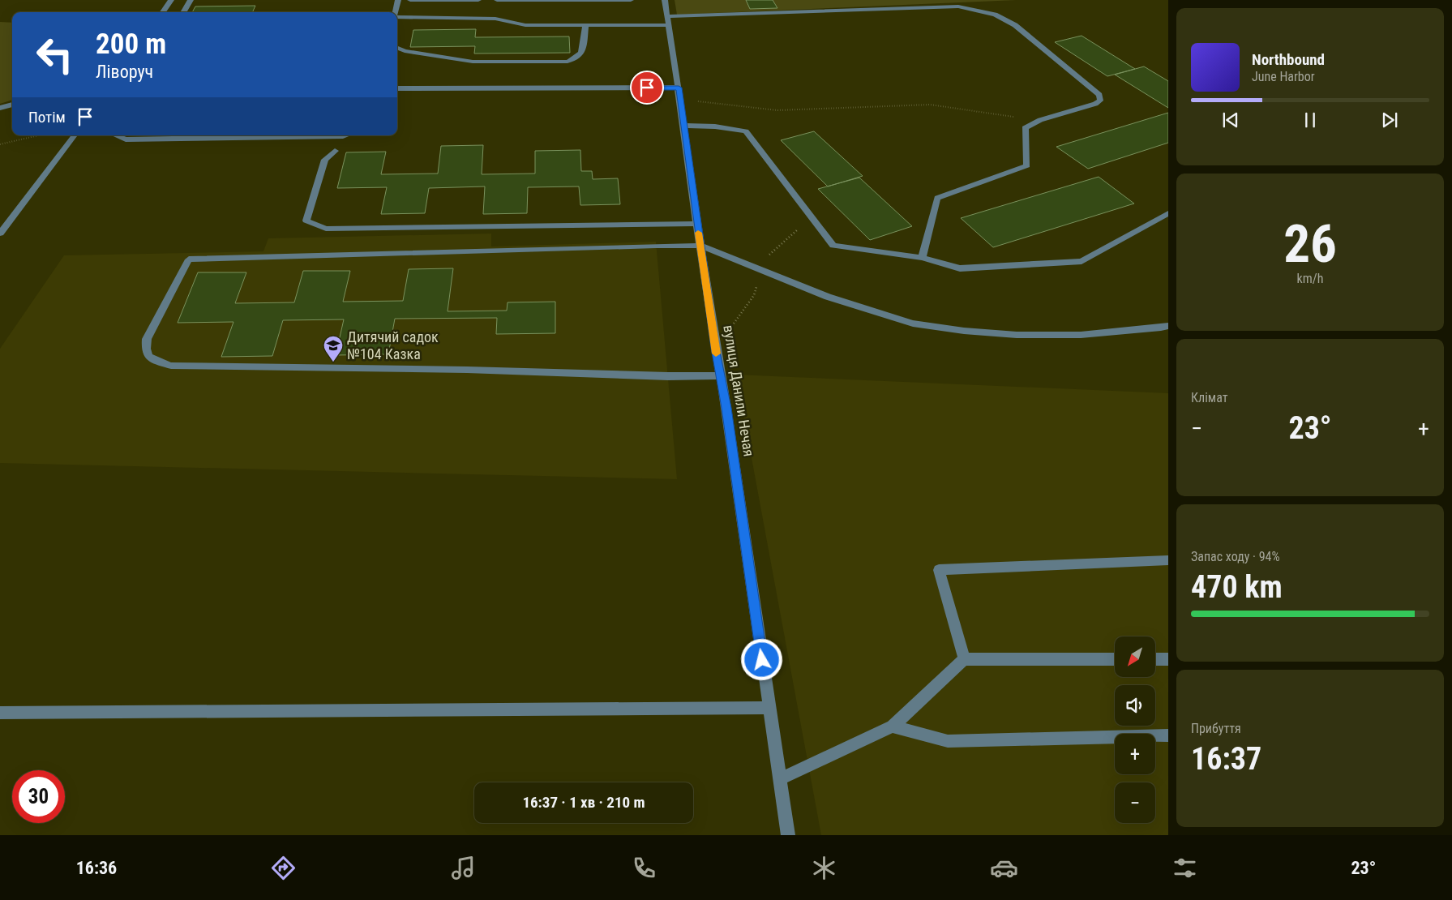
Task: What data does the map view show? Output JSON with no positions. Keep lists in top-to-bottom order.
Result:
{
  "streets": {
    "street": ["вулиця Данили Нечая"]
  },
  "places": {
    "school or university": ["Дитячий садок №104 Казка"]
  },
  "north": "bottom left",
  "page": {
    "turn": ["200 m", "Ліворуч"],
    "song": ["Northbound", "June Harbor"],
    "then": "Потім",
    "tile": [
      ["26", "km/h"],
      "Клімат",
      ["Запас ходу · 94%", "470 km"],
      ["Прибуття", "16:37"]
    ],
    "heat": ["−", "23°", "+"],
    "map_buttons": ["+", "−"],
    "limit": "30",
    "trip": "16:37 · 1 хв · 210 m",
    "tabs": ["16:36", "23°"]
  }
}
